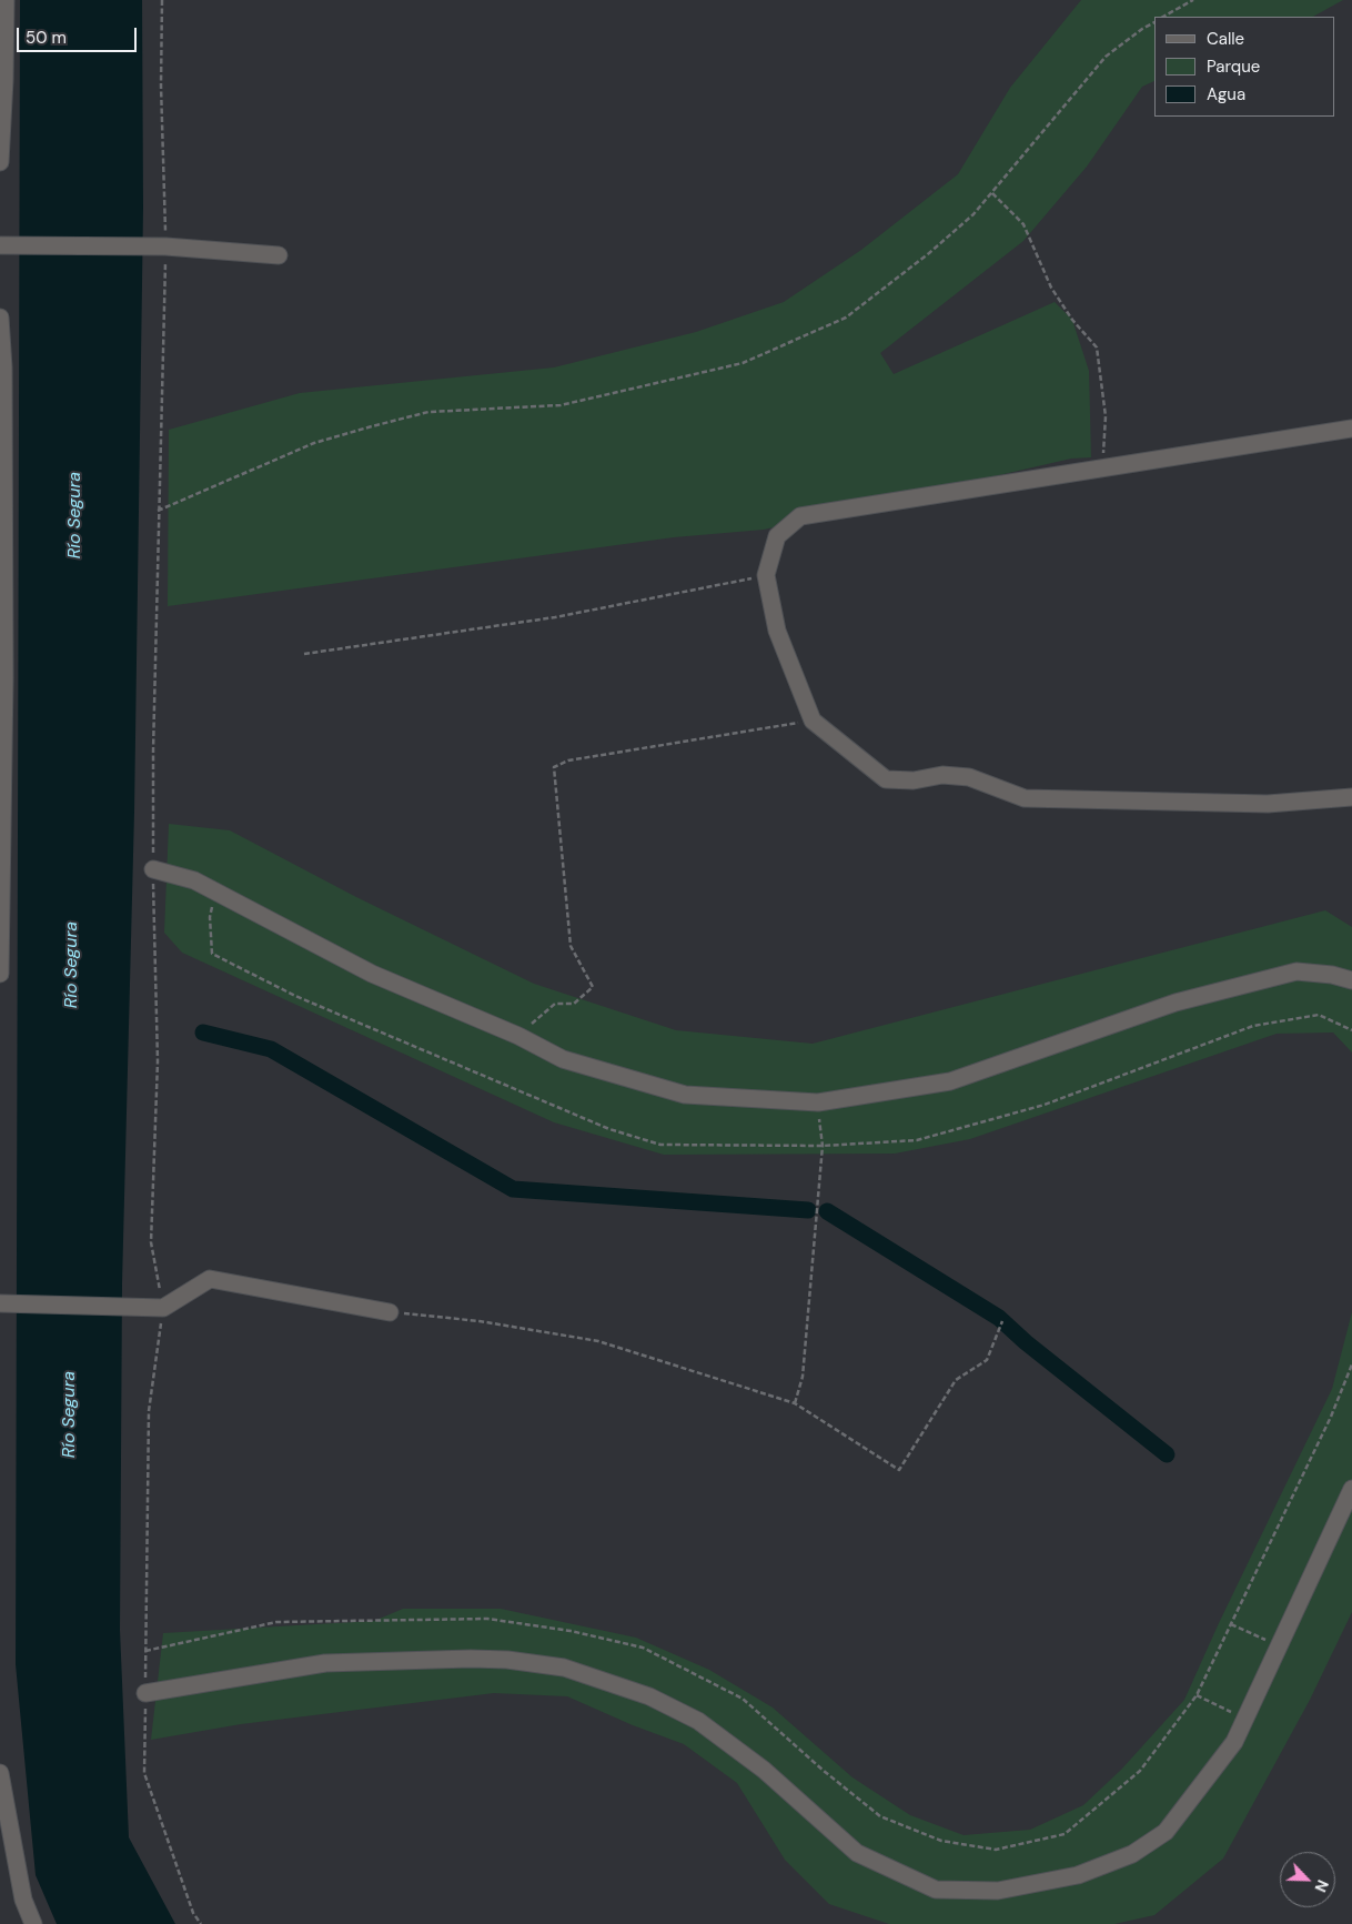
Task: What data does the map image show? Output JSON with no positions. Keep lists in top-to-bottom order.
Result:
{
  "water": ["Río Segura"],
  "legend": ["Calle", "Parque", "Agua"],
  "scale_bar": "50 m",
  "north": "bottom right"
}
